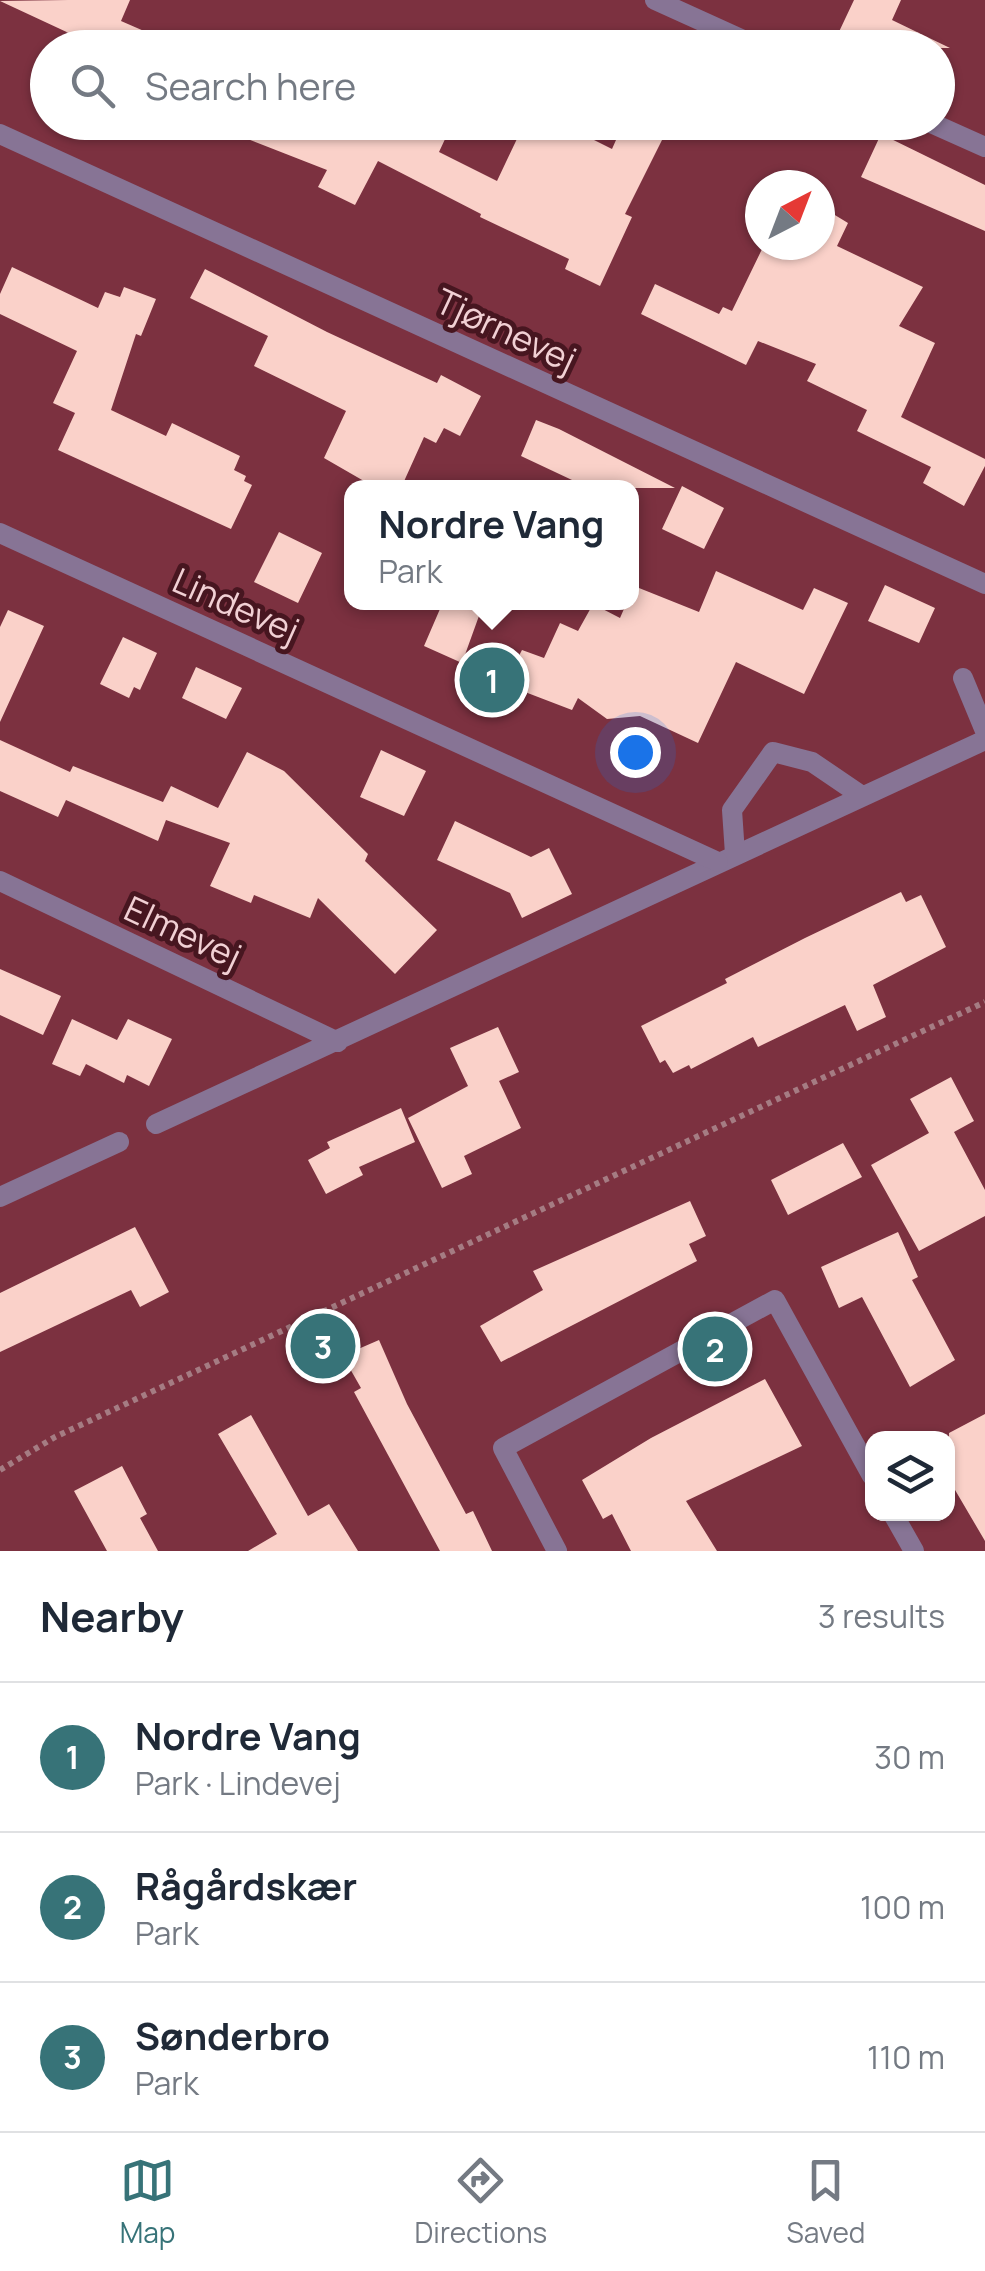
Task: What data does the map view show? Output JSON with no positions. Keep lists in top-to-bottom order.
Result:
{
  "streets": {
    "street": ["Tjørnevej", "Lindevej", "Elmevej"]
  },
  "north": "top right",
  "page": {
    "search": "Search here",
    "popup": ["Nordre Vang", "Park"],
    "pins": ["1", "3", "2"],
    "heading": ["Nearby", "3 results"],
    "list": [
      {
        "mark": "1",
        "name": "Nordre Vang",
        "note": "Park · Lindevej",
        "value": "30 m"
      },
      {
        "mark": "2",
        "name": "Rågårdskær",
        "note": "Park",
        "value": "100 m"
      },
      {
        "mark": "3",
        "name": "Sønderbro",
        "note": "Park",
        "value": "110 m"
      }
    ],
    "nav": ["Map", "Directions", "Saved"]
  }
}
